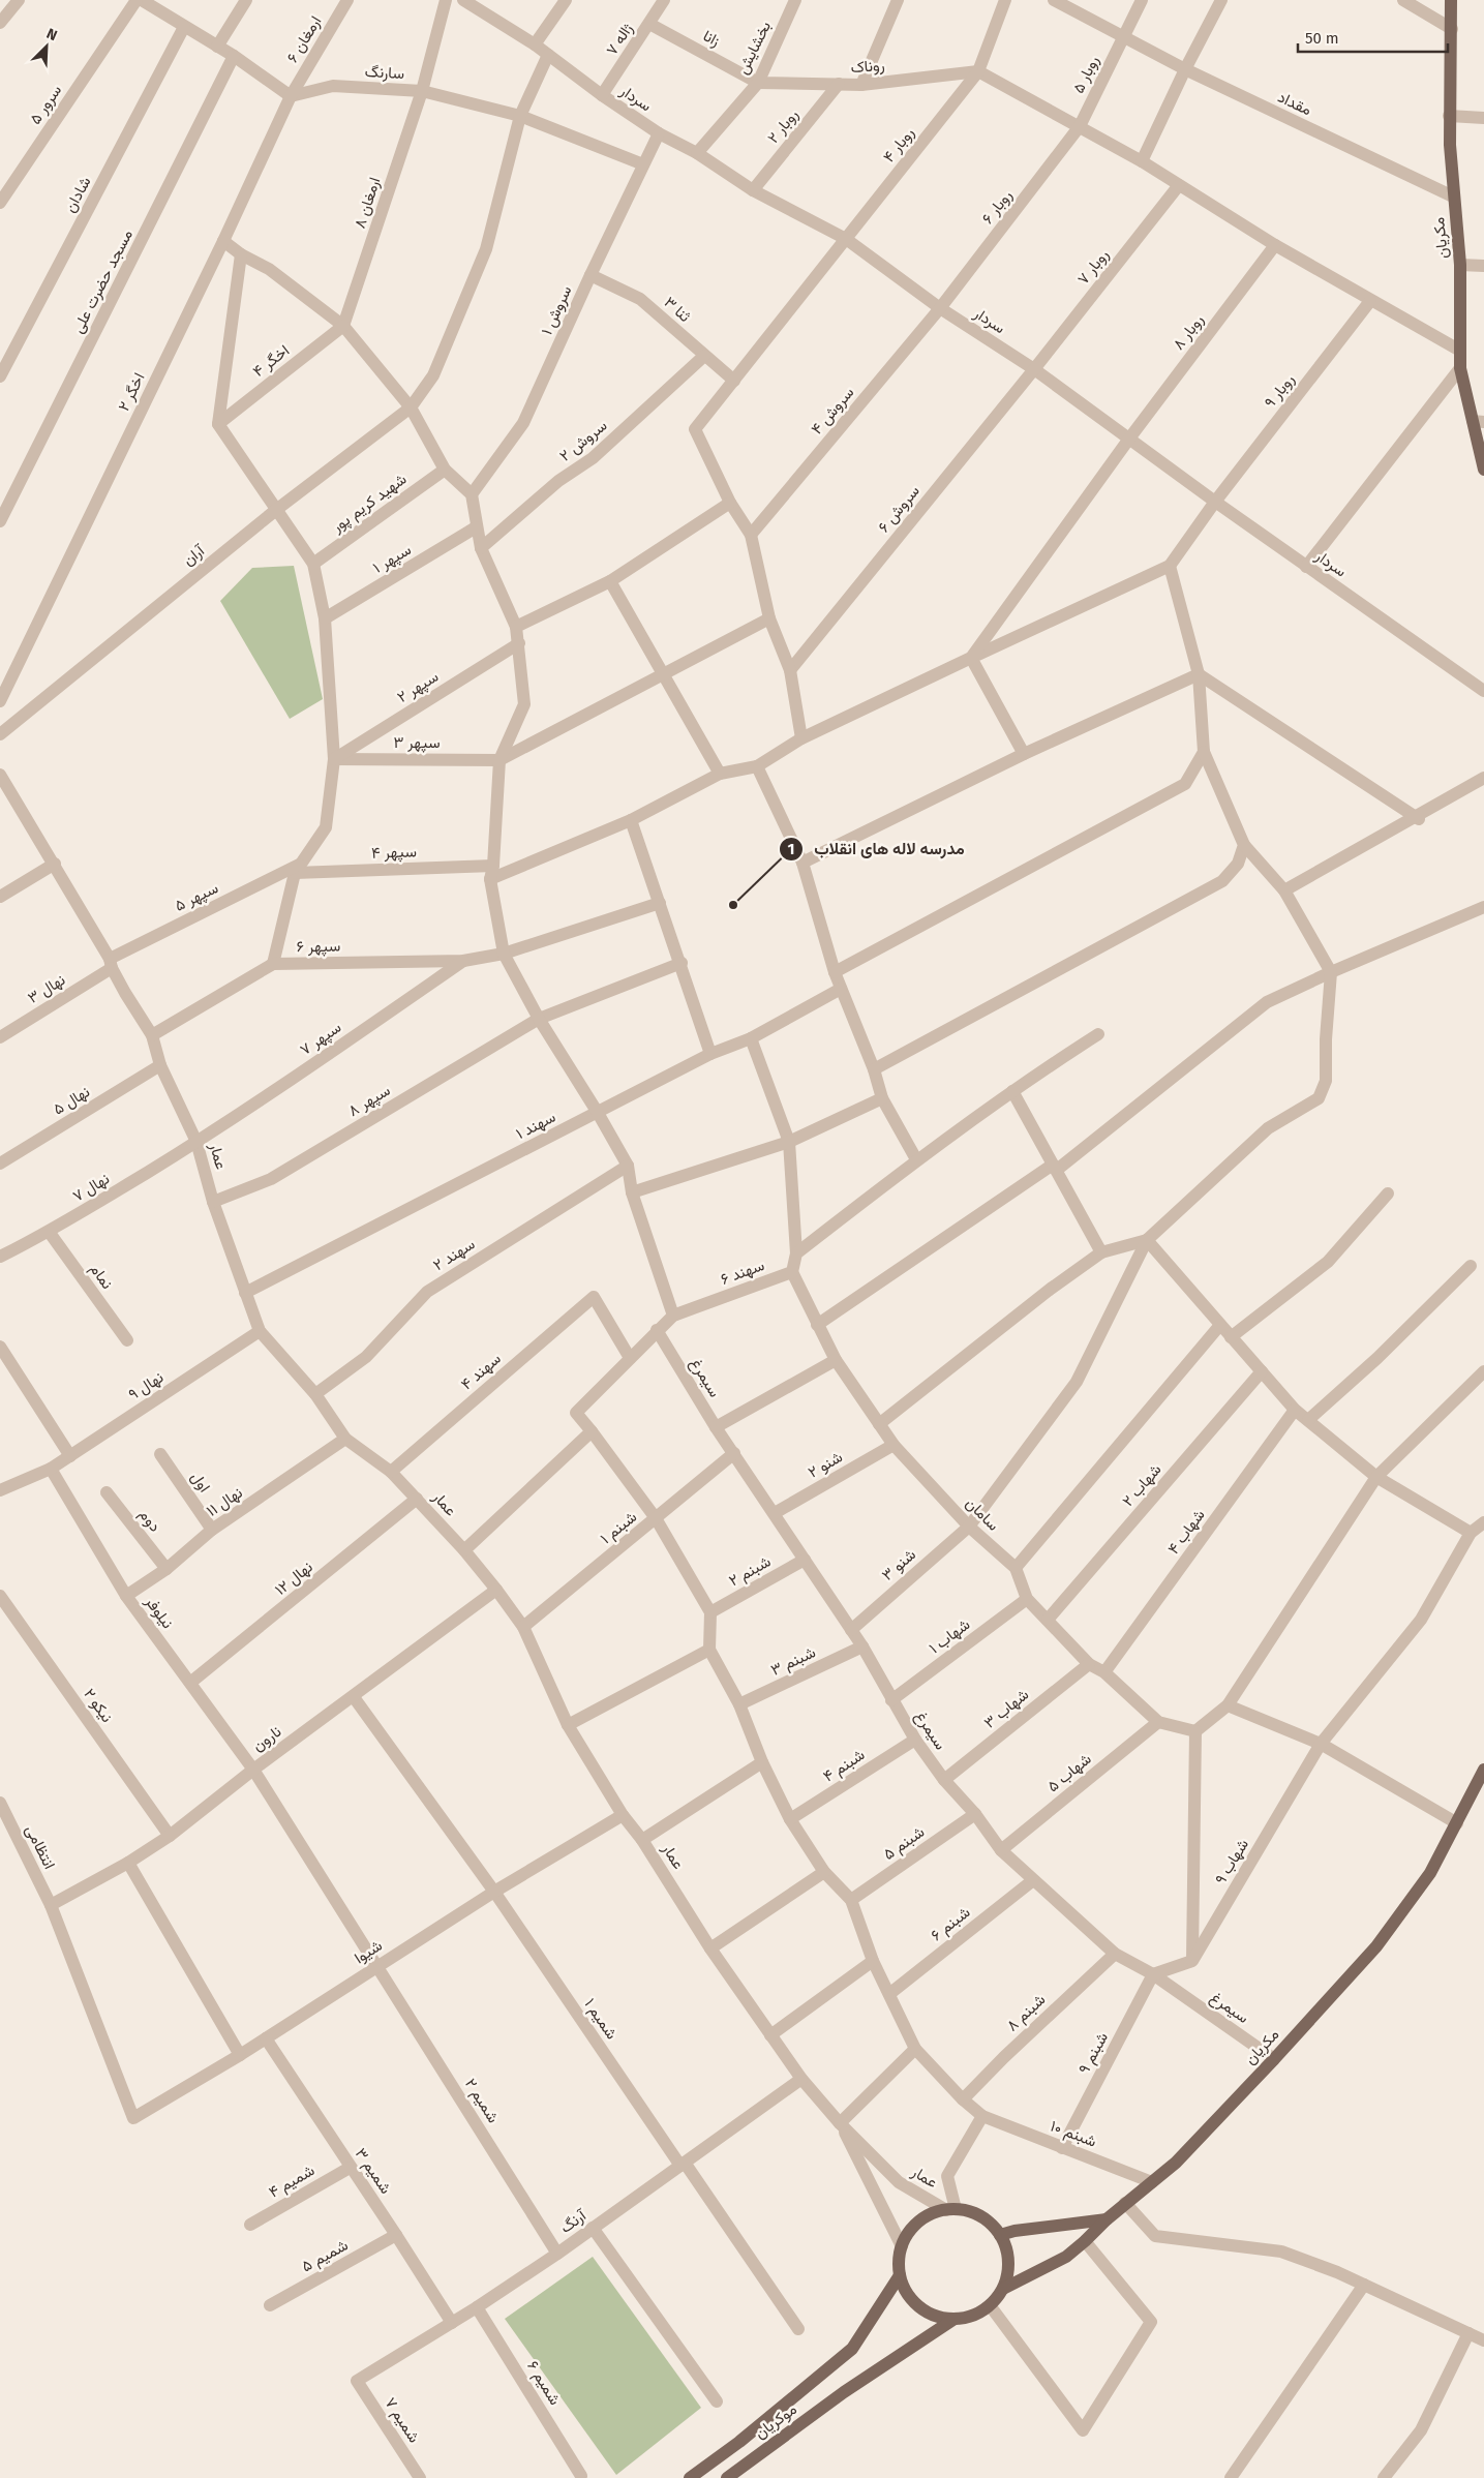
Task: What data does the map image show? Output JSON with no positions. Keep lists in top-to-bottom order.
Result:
{
  "streets": {
    "main road": ["مکریان", "موکریان"],
    "street": [
      "زانا",
      "ارمغان ۶",
      "ژاله ۷",
      "بخشایش",
      "روناک",
      "سارنگ",
      "روبار ۵",
      "سردار",
      "مقداد",
      "سرور ۵",
      "روبار ۲",
      "روبار ۴",
      "شادان",
      "ارمغان ۸",
      "روبار ۶",
      "روبار ۷",
      "مسجد حضرت علی",
      "ثنا ۳",
      "سروش ۱",
      "روبار ۸",
      "اخگر ۴",
      "روبار ۹",
      "اخگر ۲",
      "سروش ۴",
      "سروش ۲",
      "شهید کریم پور",
      "سروش ۶",
      "آران",
      "سپهر ۱",
      "سپهر ۲",
      "سپهر ۳",
      "سپهر ۴",
      "سپهر ۵",
      "سپهر ۶",
      "نهال ۳",
      "سپهر ۷",
      "نهال ۵",
      "سپهر ۸",
      "سهند ۱",
      "عمار",
      "نهال ۷",
      "سهند ۲",
      "سهند ۶",
      "نمام",
      "سهند ۴",
      "سیمرغ",
      "نهال ۹",
      "شنو ۲",
      "اول",
      "شهاب ۲",
      "نهال ۱۱",
      "سامان",
      "دوم",
      "شبنم ۱",
      "شهاب ۴",
      "شنو ۳",
      "شبنم ۲",
      "نهال ۱۲",
      "نیلوفر",
      "شهاب ۱",
      "شبنم ۳",
      "نیکو ۲",
      "شهاب ۳",
      "نارون",
      "شبنم ۴",
      "شهاب ۵",
      "شبنم ۵",
      "انتظامی",
      "شهاب ۹",
      "شبنم ۶",
      "شیوا",
      "شبنم ۸",
      "شمیم ۱",
      "شبنم ۹",
      "شمیم ۲",
      "شبنم ۱۰",
      "شمیم ۳",
      "شمیم ۴",
      "آرنگ",
      "شمیم ۵",
      "شمیم ۶",
      "شمیم ۷"
    ]
  },
  "crossings": [
    ["زانا", "ژاله ۷"],
    ["زانا", "بخشایش"],
    ["زانا", "روناک"],
    ["ارمغان ۶", "سارنگ"],
    ["ارمغان ۶", "اخگر ۲"],
    ["ژاله ۷", "سردار"],
    ["بخشایش", "روناک"],
    ["بخشایش", "سردار"],
    ["روناک", "روبار ۲"],
    ["روناک", "روبار ۴"],
    ["سارنگ", "ارمغان ۸"],
    ["سارنگ", "سروش ۱"],
    ["سارنگ", "اخگر ۲"],
    ["سارنگ", "آران"],
    ["روبار ۵", "مقداد"],
    ["روبار ۵", "روبار ۶"],
    ["سردار", "روبار ۲"],
    ["سردار", "روبار ۴"],
    ["سردار", "روبار ۶"],
    ["سردار", "روبار ۷"],
    ["سردار", "سروش ۱"],
    ["سردار", "روبار ۸"],
    ["سردار", "روبار ۹"],
    ["سردار", "سروش ۴"],
    ["سردار", "سروش ۶"],
    ["سردار", "آران"],
    ["مقداد", "مکریان"],
    ["روبار ۴", "ثنا ۳"],
    ["ارمغان ۸", "اخگر ۴"],
    ["روبار ۶", "سروش ۴"],
    ["مکریان", "عمار"],
    ["مکریان", "سیمرغ"],
    ["مکریان", "شبنم ۱۰"],
    ["مکریان", "موکریان"],
    ["روبار ۷", "سروش ۶"],
    ["ثنا ۳", "سروش ۱"],
    ["ثنا ۳", "سروش ۲"],
    ["سپهر ۲", "سپهر ۳"],
    ["سپهر ۴", "سپهر ۵"],
    ["سپهر ۵", "نهال ۳"],
    ["سپهر ۵", "عمار"],
    ["سپهر ۶", "سپهر ۷"],
    ["سپهر ۶", "عمار"],
    ["نهال ۳", "عمار"],
    ["سپهر ۷", "عمار"],
    ["سپهر ۷", "نهال ۷"],
    ["نهال ۵", "عمار"],
    ["سپهر ۸", "عمار"],
    ["سهند ۱", "عمار"],
    ["عمار", "نهال ۷"],
    ["عمار", "سهند ۲"],
    ["عمار", "سهند ۴"],
    ["عمار", "نهال ۹"],
    ["عمار", "نهال ۱۱"],
    ["عمار", "شبنم ۱"],
    ["عمار", "نهال ۱۲"],
    ["عمار", "نارون"],
    ["عمار", "شیوا"],
    ["عمار", "آرنگ"],
    ["عمار", "موکریان"],
    ["نهال ۷", "نمام"],
    ["سهند ۶", "سهند ۴"],
    ["سهند ۶", "سیمرغ"],
    ["سهند ۶", "سامان"],
    ["سیمرغ", "شنو ۲"],
    ["سیمرغ", "شبنم ۱"],
    ["سیمرغ", "شنو ۳"],
    ["سیمرغ", "شبنم ۲"],
    ["سیمرغ", "شهاب ۱"],
    ["سیمرغ", "شبنم ۳"],
    ["سیمرغ", "شهاب ۳"],
    ["سیمرغ", "شبنم ۴"],
    ["سیمرغ", "شهاب ۵"],
    ["سیمرغ", "شبنم ۵"],
    ["سیمرغ", "شبنم ۶"],
    ["سیمرغ", "شبنم ۸"],
    ["سیمرغ", "شبنم ۹"],
    ["نهال ۹", "نیلوفر"],
    ["شنو ۲", "سامان"],
    ["اول", "نهال ۱۱"],
    ["شهاب ۲", "سامان"],
    ["نهال ۱۱", "دوم"],
    ["نهال ۱۱", "نیلوفر"],
    ["سامان", "شهاب ۴"],
    ["سامان", "شنو ۳"],
    ["سامان", "شهاب ۱"],
    ["سامان", "شهاب ۳"],
    ["سامان", "شهاب ۵"],
    ["نهال ۱۲", "نیلوفر"],
    ["نیلوفر", "نارون"],
    ["نیلوفر", "شمیم ۲"],
    ["نیکو ۲", "نارون"],
    ["نارون", "انتظامی"],
    ["نارون", "شمیم ۱"],
    ["نارون", "شمیم ۲"],
    ["شبنم ۵", "شبنم ۱۰"],
    ["انتظامی", "شیوا"],
    ["شبنم ۶", "شبنم ۱۰"],
    ["شیوا", "شمیم ۱"],
    ["شیوا", "شمیم ۲"],
    ["شیوا", "شمیم ۳"],
    ["شبنم ۸", "شبنم ۱۰"],
    ["شمیم ۱", "آرنگ"],
    ["شبنم ۹", "شبنم ۱۰"],
    ["شمیم ۲", "آرنگ"],
    ["شمیم ۳", "شمیم ۴"],
    ["شمیم ۳", "آرنگ"],
    ["شمیم ۳", "شمیم ۵"],
    ["آرنگ", "شمیم ۶"],
    ["آرنگ", "شمیم ۷"]
  ],
  "places": ["مدرسه لاله های انقلاب"],
  "scale_bar": "50 m",
  "north": "top right"
}
